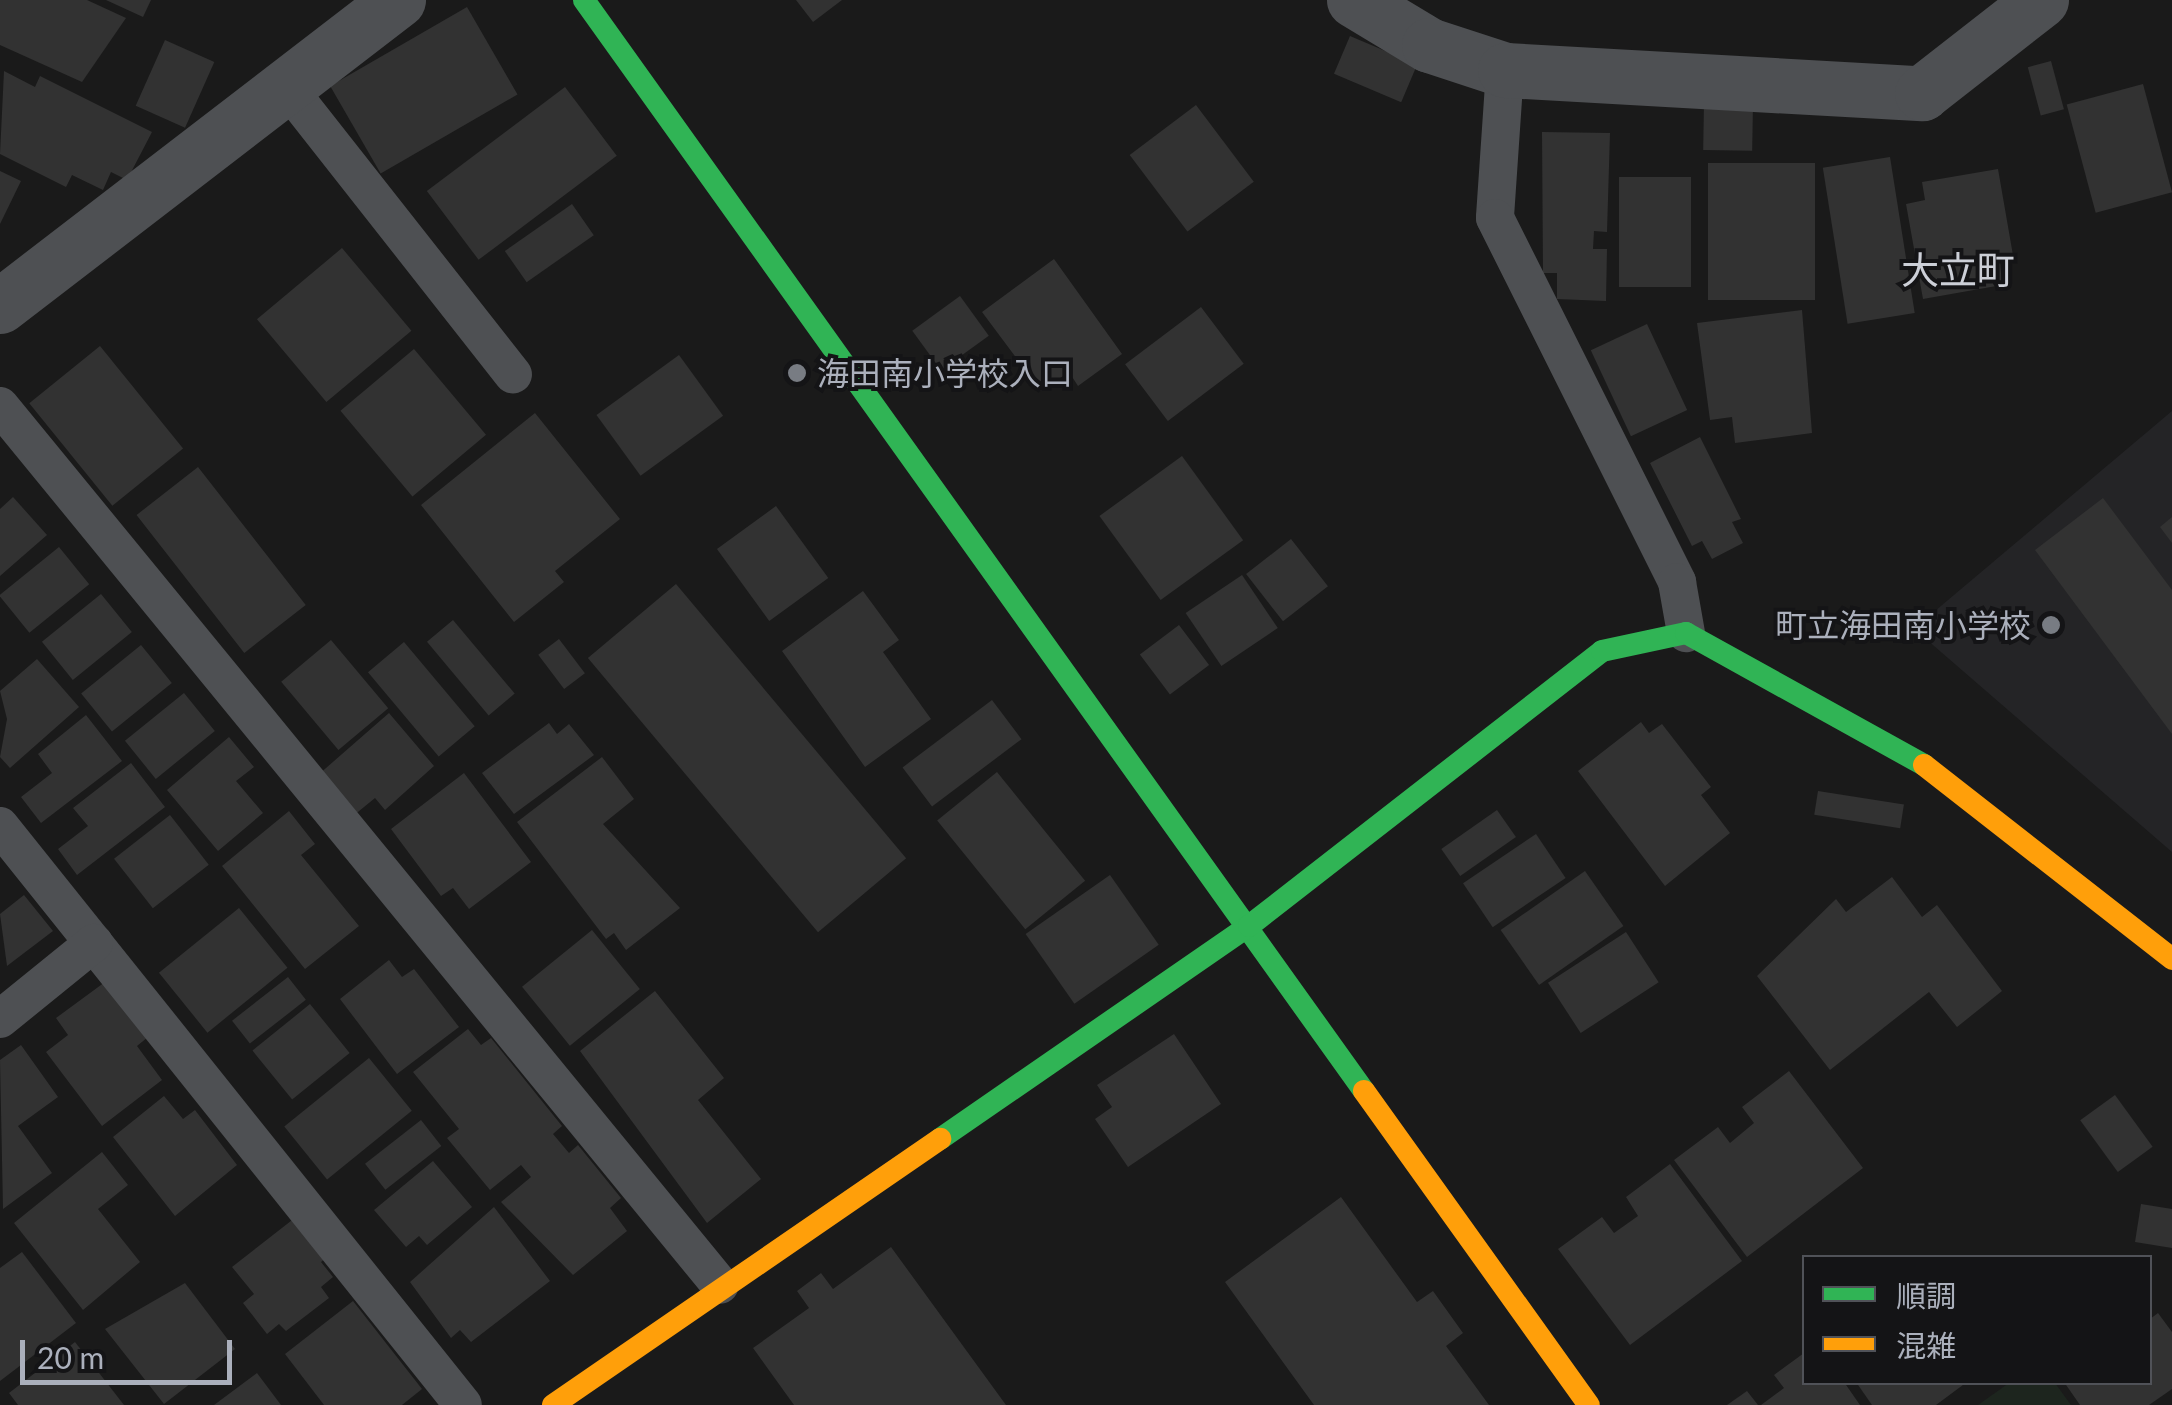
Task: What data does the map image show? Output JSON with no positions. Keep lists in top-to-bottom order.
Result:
{
  "districts": ["大立町"],
  "places": ["海田南小学校入口", "町立海田南小学校"],
  "legend": ["順調", "混雑"],
  "scale_bar": "20 m"
}
